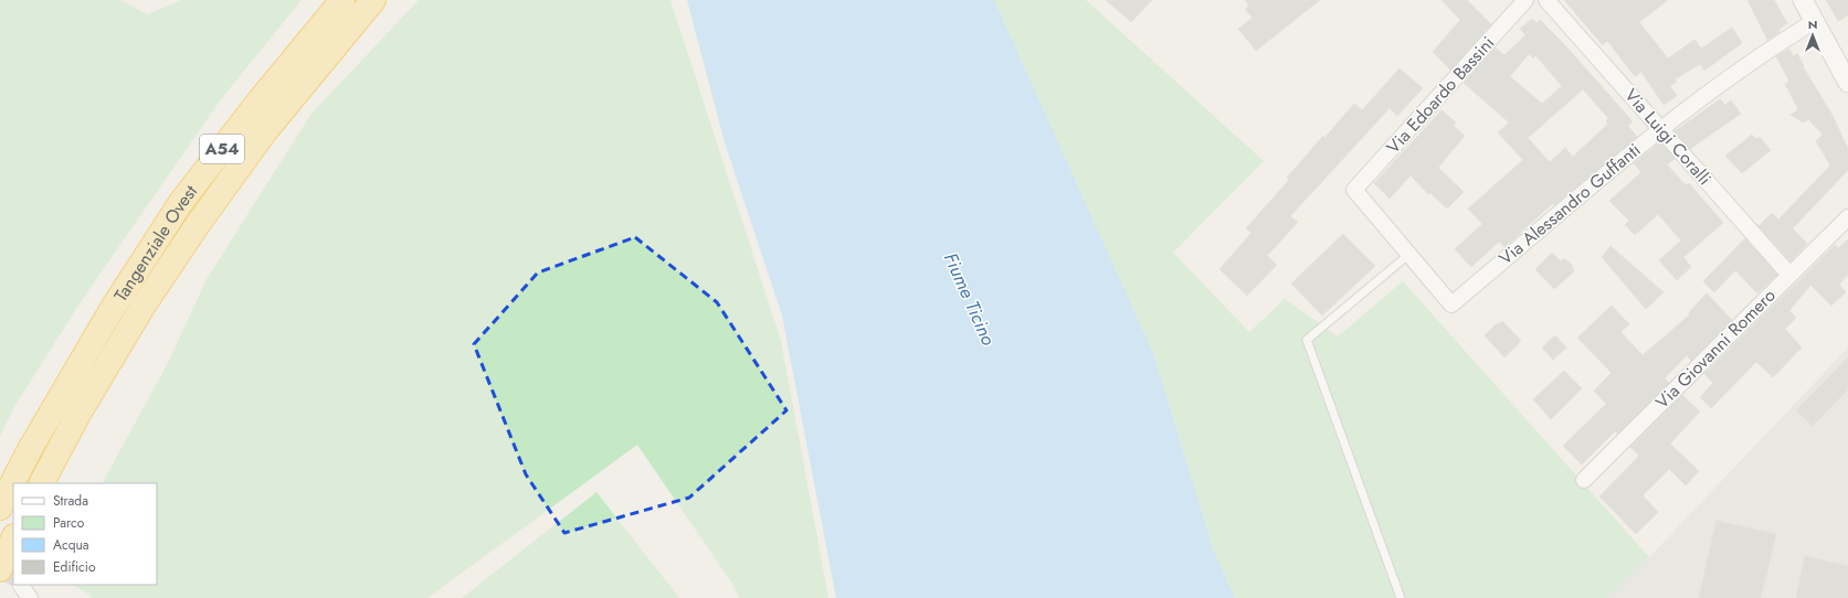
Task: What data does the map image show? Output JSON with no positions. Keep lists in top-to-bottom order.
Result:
{
  "streets": {
    "highway": ["A54", "Tangenziale Ovest"],
    "street": [
      "Via Edoardo Bassini",
      "Via Luigi Coralli",
      "Via Alessandro Guffanti",
      "Via Giovanni Romero"
    ]
  },
  "crossings": [
    ["Via Edoardo Bassini", "Via Alessandro Guffanti"],
    ["Via Luigi Coralli", "Via Alessandro Guffanti"],
    ["Via Luigi Coralli", "Via Giovanni Romero"]
  ],
  "water": ["Fiume Ticino"],
  "legend": [
    "Strada",
    "Parco",
    "Acqua",
    "Edificio"
  ],
  "north": "top"
}
